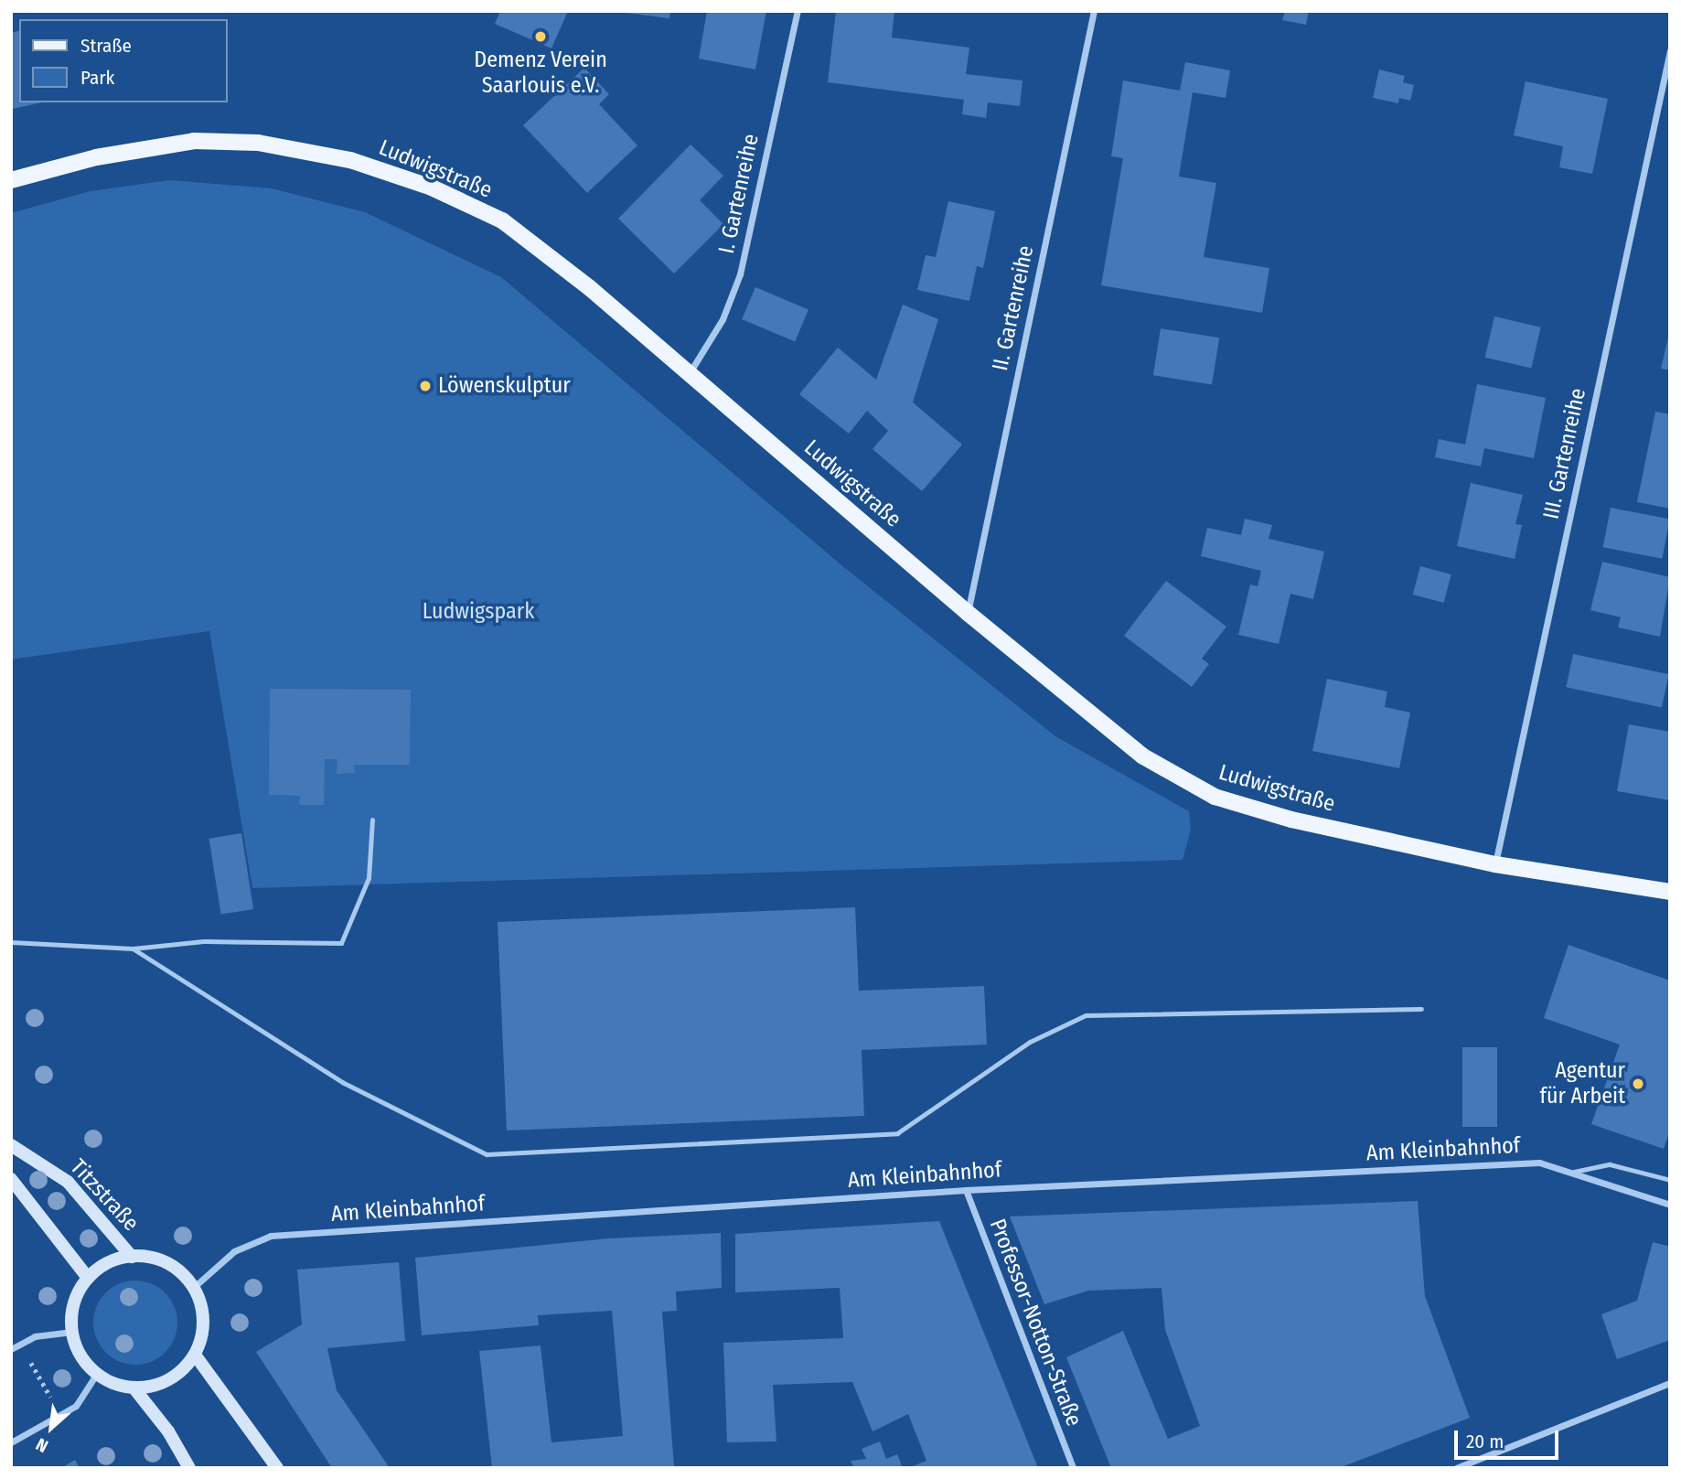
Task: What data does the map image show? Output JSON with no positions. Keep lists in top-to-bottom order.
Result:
{
  "streets": {
    "main road": ["Ludwigstraße"],
    "street": [
      "I. Gartenreihe",
      "II. Gartenreihe",
      "III. Gartenreihe",
      "Am Kleinbahnhof",
      "Titzstraße",
      "Professor-Notton-Straße"
    ]
  },
  "crossings": [
    ["Ludwigstraße", "I. Gartenreihe"],
    ["Ludwigstraße", "II. Gartenreihe"],
    ["Ludwigstraße", "III. Gartenreihe"],
    ["Am Kleinbahnhof", "Titzstraße"],
    ["Am Kleinbahnhof", "Professor-Notton-Straße"]
  ],
  "parks": ["Ludwigspark"],
  "places": ["Demenz Verein Saarlouis e.V.", "Löwenskulptur", "Agentur für Arbeit"],
  "legend": ["Straße", "Park"],
  "scale_bar": "20 m",
  "north": "bottom left"
}
